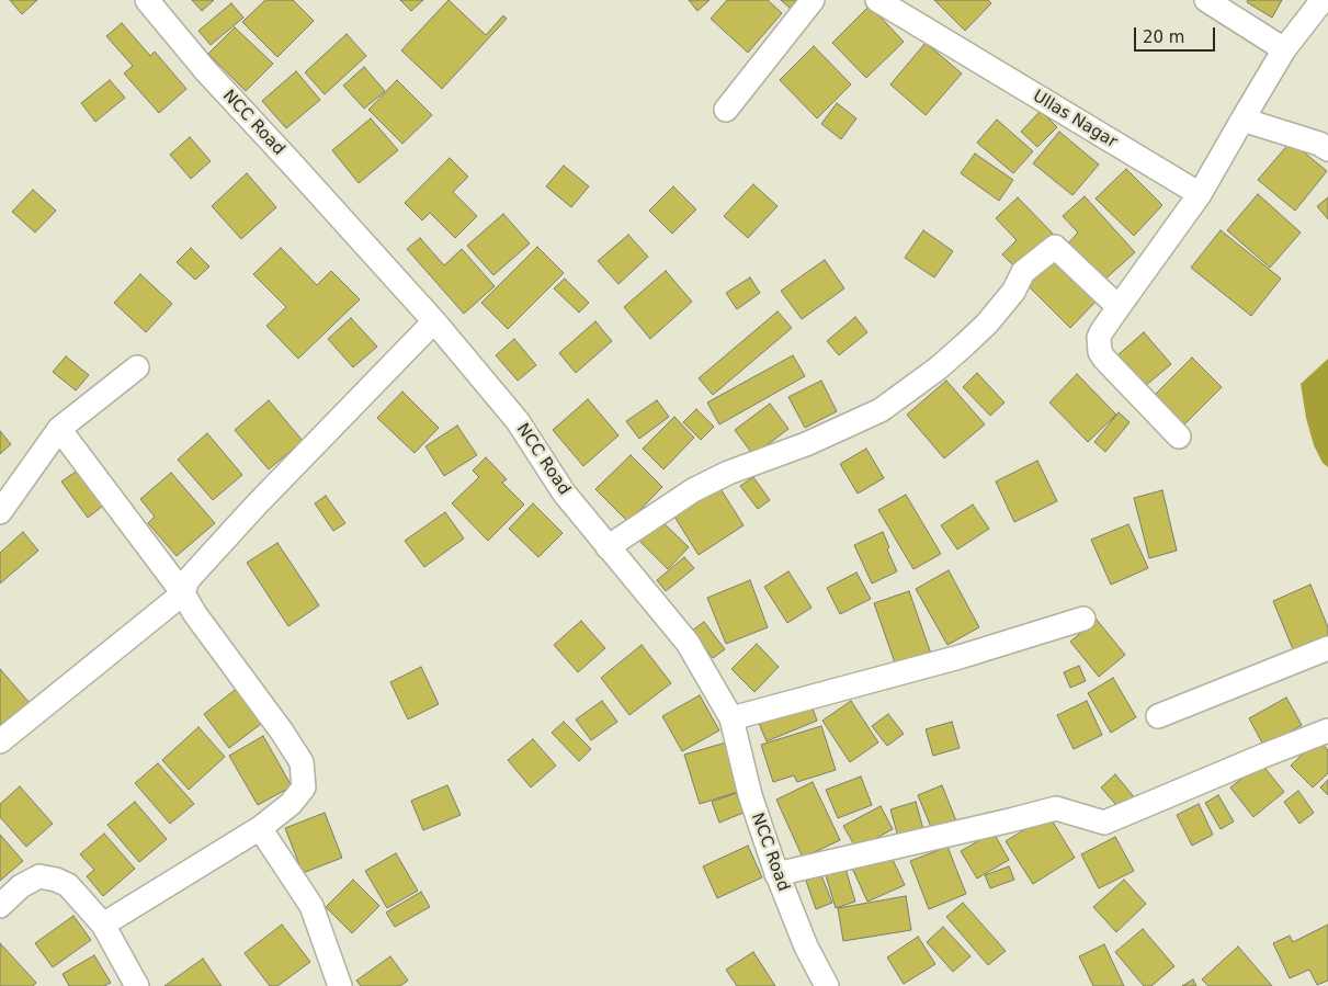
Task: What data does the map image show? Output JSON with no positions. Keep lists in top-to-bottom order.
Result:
{
  "streets": {
    "street": ["Ullas Nagar", "NCC Road"]
  },
  "scale_bar": "20 m"
}
